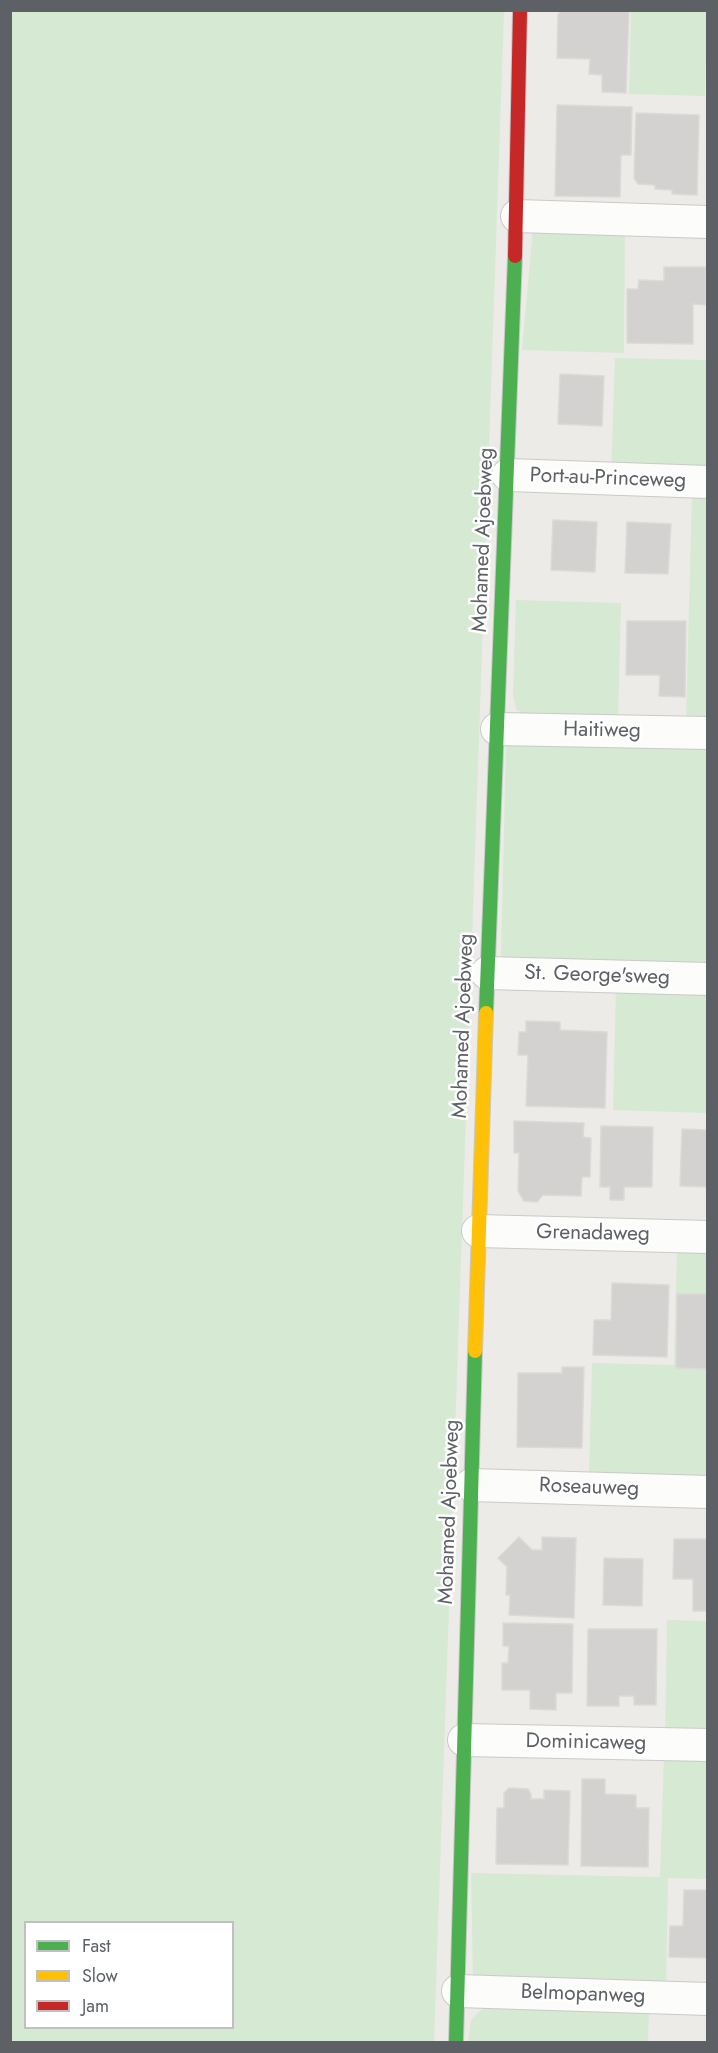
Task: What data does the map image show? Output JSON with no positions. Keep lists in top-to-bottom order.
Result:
{
  "streets": {
    "street": [
      "Port-au-Princeweg",
      "Mohamed Ajoebweg",
      "Haitiweg",
      "St. George'sweg",
      "Grenadaweg",
      "Roseauweg",
      "Dominicaweg",
      "Belmopanweg"
    ]
  },
  "crossings": [
    ["Port-au-Princeweg", "Mohamed Ajoebweg"],
    ["Mohamed Ajoebweg", "Haitiweg"],
    ["Mohamed Ajoebweg", "St. George'sweg"],
    ["Mohamed Ajoebweg", "Grenadaweg"],
    ["Mohamed Ajoebweg", "Roseauweg"],
    ["Mohamed Ajoebweg", "Dominicaweg"],
    ["Mohamed Ajoebweg", "Belmopanweg"]
  ],
  "legend": ["Fast", "Slow", "Jam"]
}
